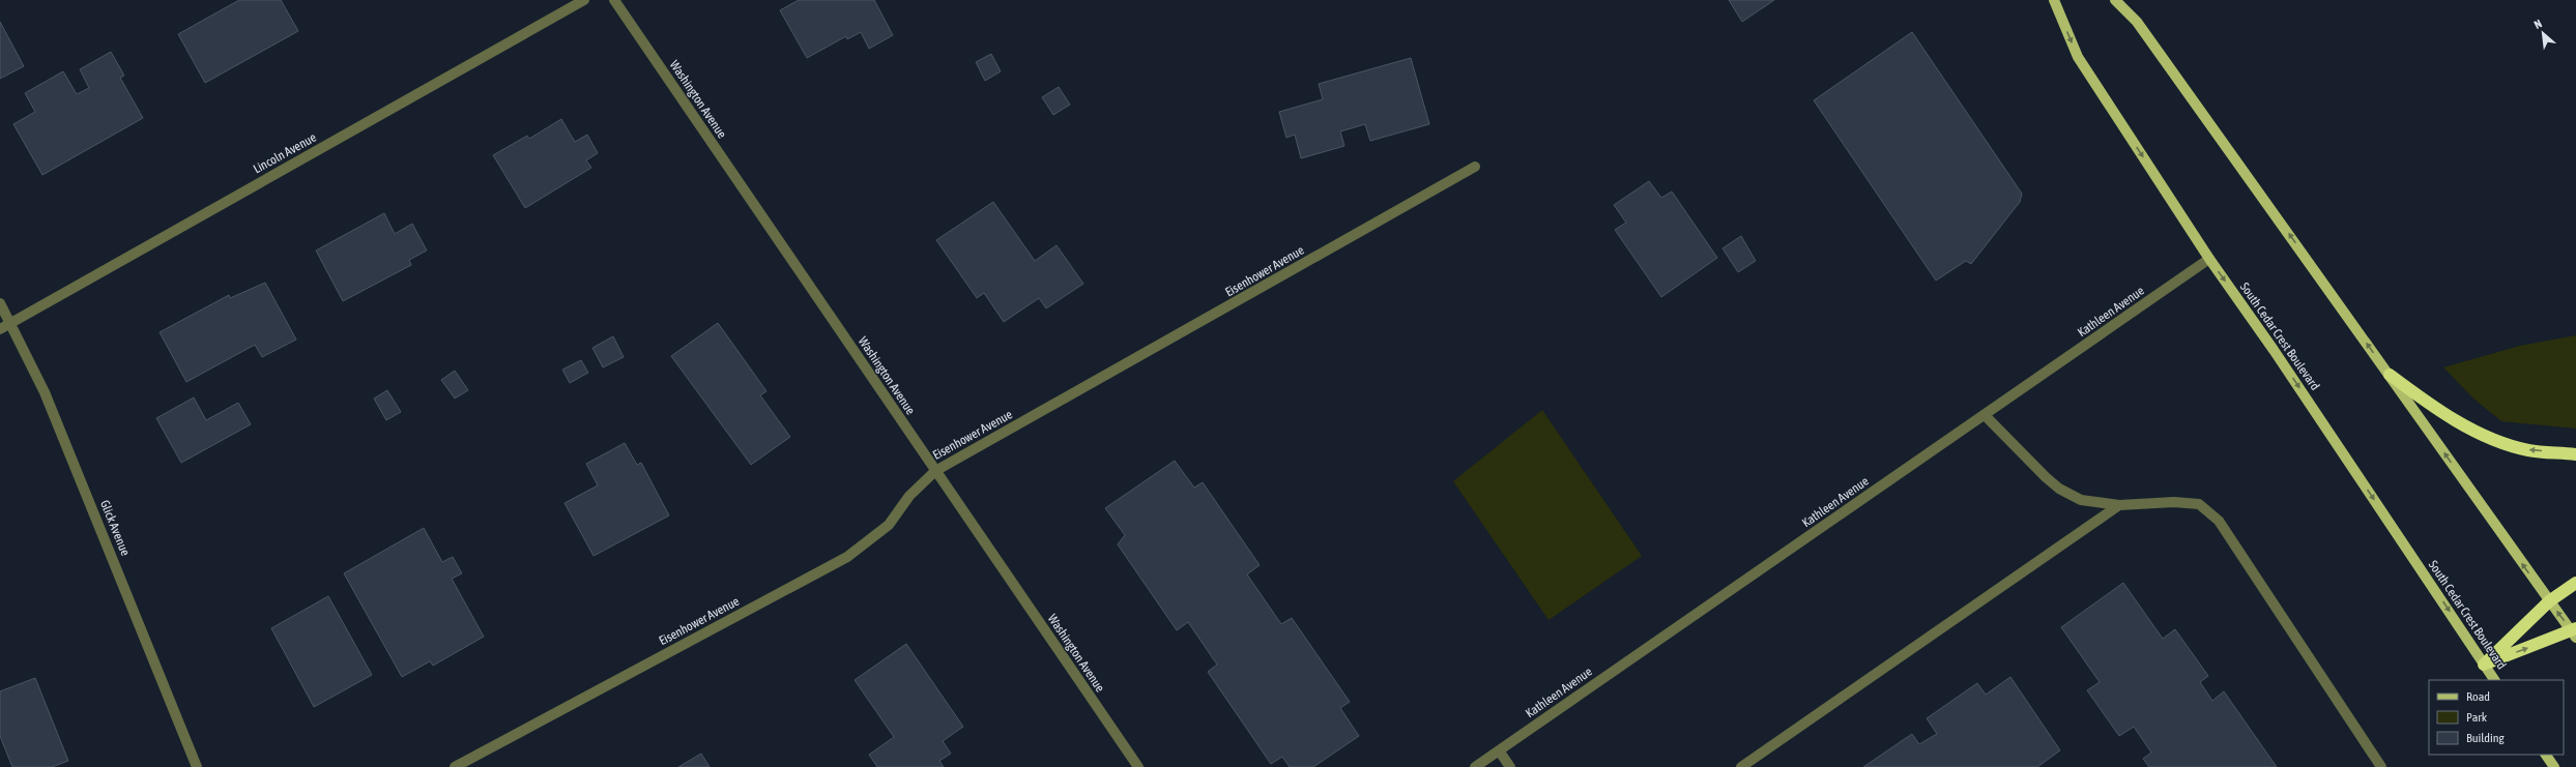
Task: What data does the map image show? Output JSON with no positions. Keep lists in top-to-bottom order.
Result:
{
  "streets": {
    "main road": ["South Cedar Crest Boulevard"],
    "street": [
      "Washington Avenue",
      "Lincoln Avenue",
      "Eisenhower Avenue",
      "Kathleen Avenue",
      "Glick Avenue"
    ]
  },
  "crossings": [
    ["Washington Avenue", "Eisenhower Avenue"],
    ["Lincoln Avenue", "Glick Avenue"],
    ["Kathleen Avenue", "South Cedar Crest Boulevard"]
  ],
  "legend": ["Road", "Park", "Building"],
  "north": "top left"
}
